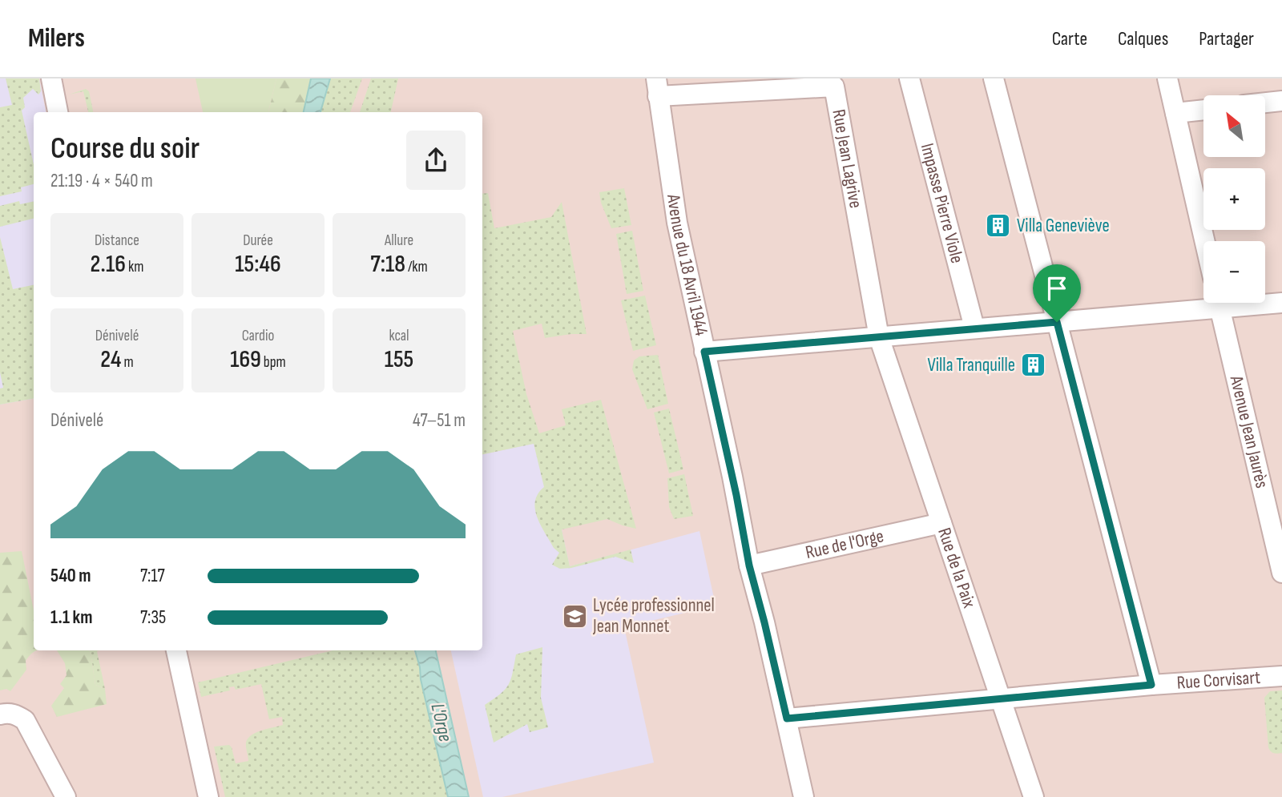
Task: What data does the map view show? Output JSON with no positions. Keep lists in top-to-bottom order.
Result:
{
  "streets": {
    "street": [
      "Rue Jean Lagrive",
      "Impasse Pierre Viole",
      "Avenue du 18 Avril 1944",
      "Avenue Jean Jaurès",
      "Rue de l'Orge",
      "Rue de la Paix",
      "Rue Corvisart"
    ]
  },
  "crossings": [
    ["Rue Jean Lagrive", "Avenue du 18 Avril 1944"],
    ["Rue Jean Lagrive", "Rue de la Paix"],
    ["Avenue du 18 Avril 1944", "Rue de l'Orge"],
    ["Avenue du 18 Avril 1944", "Rue Corvisart"],
    ["Rue de l'Orge", "Rue de la Paix"],
    ["Rue de la Paix", "Rue Corvisart"]
  ],
  "water": ["L'Orge"],
  "places": {
    "building": ["Villa Geneviève", "Villa Tranquille"],
    "school or university": ["Lycée professionnel Jean Monnet"]
  },
  "north": "top left",
  "page": {
    "header": "Milers",
    "nav": ["Carte", "Calques", "Partager"],
    "map_buttons": ["+", "−"],
    "heading": ["Course du soir", "21:19 · 4 × 540 m"],
    "stats": [
      ["Distance", "2.16 km"],
      ["Durée", "15:46"],
      ["Allure", "7:18 /km"],
      ["Dénivelé", "24 m"],
      ["Cardio", "169 bpm"],
      ["kcal", "155"]
    ],
    "chart": ["Dénivelé", "47–51 m"],
    "list": [
      {
        "name": "540 m",
        "note": "7:17"
      },
      {
        "name": "1.1 km",
        "note": "7:35"
      }
    ]
  }
}
